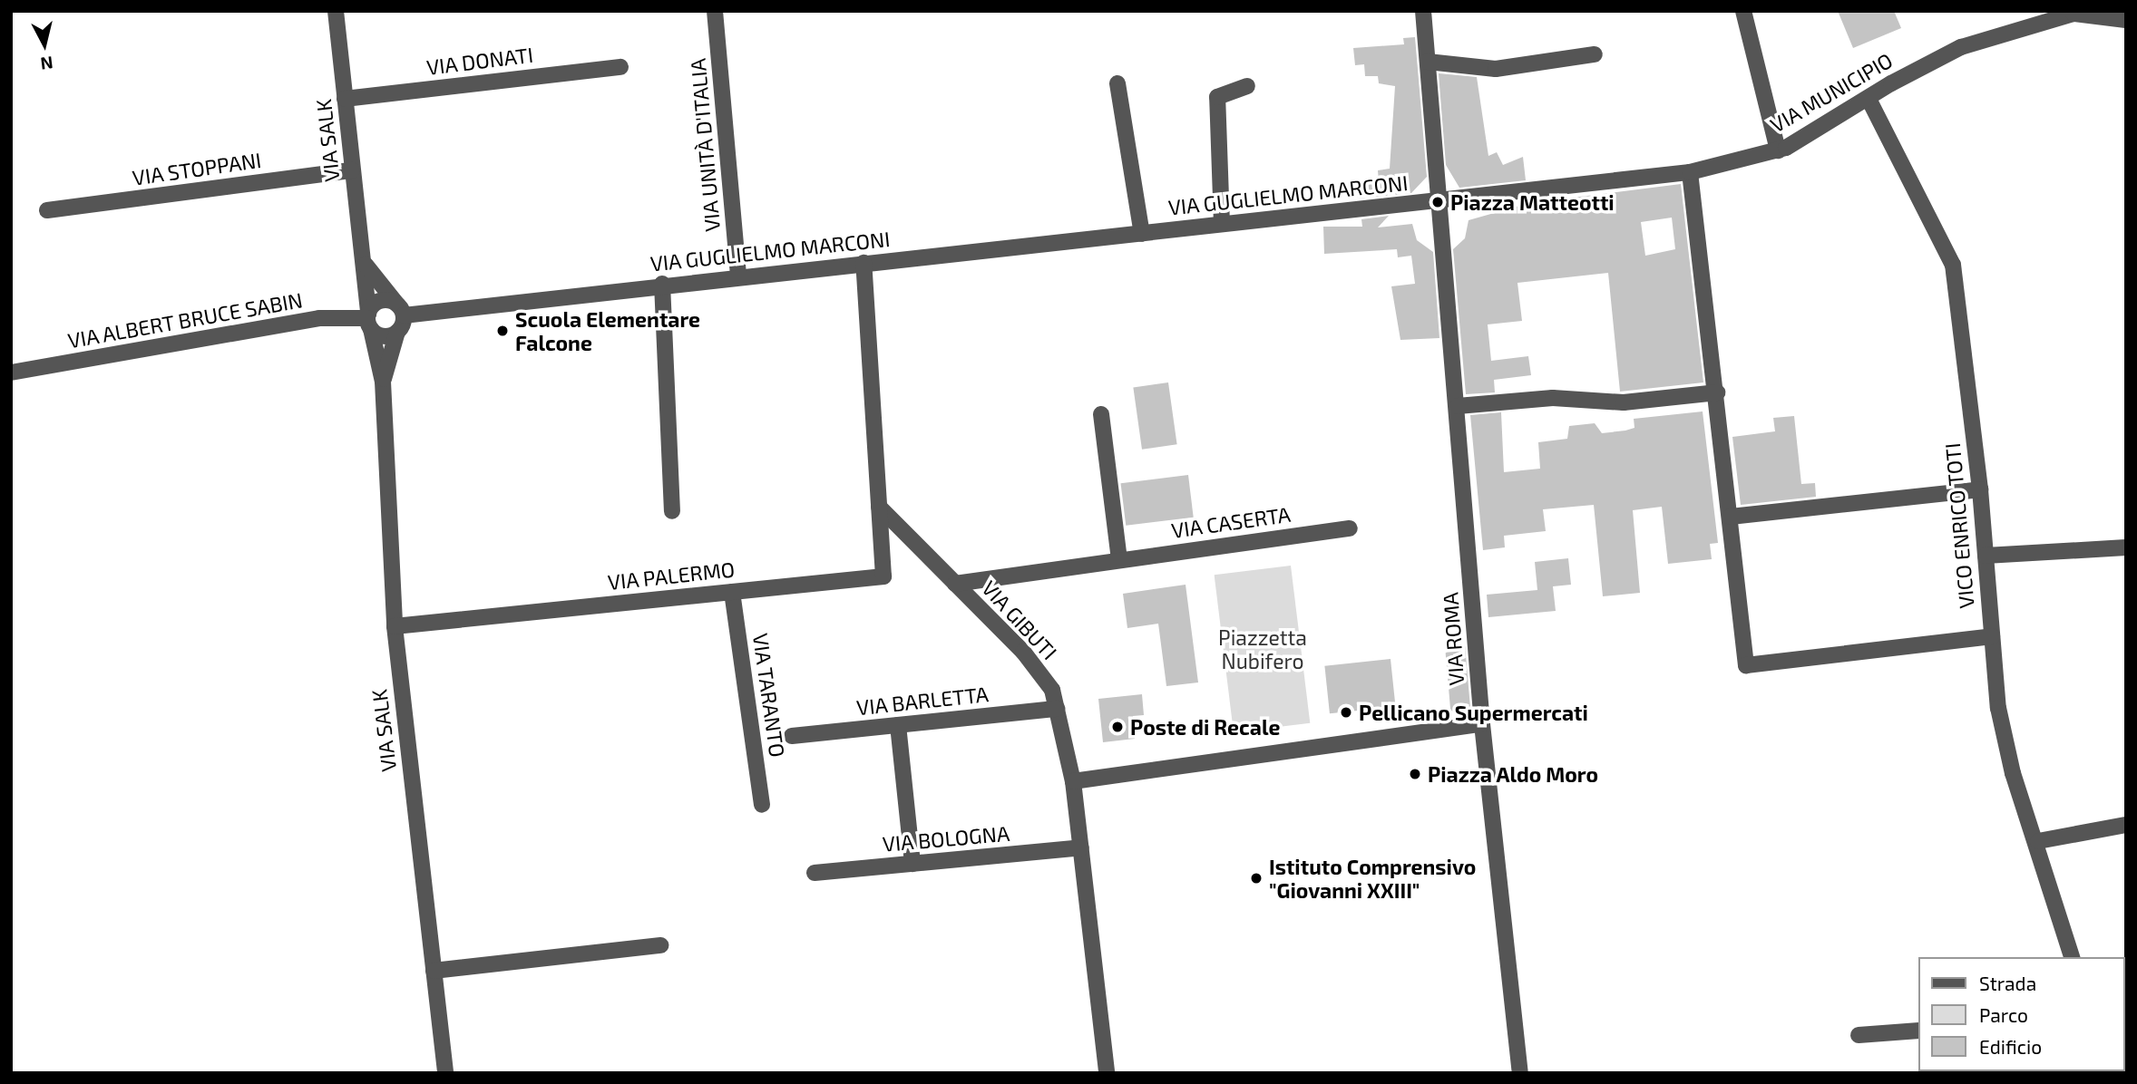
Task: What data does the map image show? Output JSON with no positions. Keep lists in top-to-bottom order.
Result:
{
  "streets": {
    "street": [
      "VIA DONATI",
      "VIA MUNICIPIO",
      "VIA SALK",
      "VIA UNITÀ D'ITALIA",
      "VIA STOPPANI",
      "VIA GUGLIELMO MARCONI",
      "VIA ALBERT BRUCE SABIN",
      "VIA CASERTA",
      "VICO ENRICO TOTI",
      "VIA PALERMO",
      "VIA GIBUTI",
      "VIA ROMA",
      "VIA TARANTO",
      "VIA BARLETTA",
      "VIA BOLOGNA"
    ]
  },
  "crossings": [
    ["VIA DONATI", "VIA SALK"],
    ["VIA MUNICIPIO", "VIA GUGLIELMO MARCONI"],
    ["VIA MUNICIPIO", "VICO ENRICO TOTI"],
    ["VIA MUNICIPIO", "VIA ROMA"],
    ["VIA SALK", "VIA STOPPANI"],
    ["VIA SALK", "VIA GUGLIELMO MARCONI"],
    ["VIA SALK", "VIA ALBERT BRUCE SABIN"],
    ["VIA SALK", "VIA PALERMO"],
    ["VIA UNITÀ D'ITALIA", "VIA GUGLIELMO MARCONI"],
    ["VIA GUGLIELMO MARCONI", "VIA ROMA"],
    ["VIA CASERTA", "VIA GIBUTI"],
    ["VIA PALERMO", "VIA GIBUTI"],
    ["VIA PALERMO", "VIA TARANTO"],
    ["VIA GIBUTI", "VIA BARLETTA"],
    ["VIA GIBUTI", "VIA BOLOGNA"]
  ],
  "parks": ["Piazzetta Nubifero"],
  "places": [
    "Piazza Matteotti",
    "Scuola Elementare Falcone",
    "Pellicano Supermercati",
    "Poste di Recale",
    "Piazza Aldo Moro",
    "Istituto Comprensivo \"Giovanni XXIII\""
  ],
  "legend": ["Strada", "Parco", "Edificio"],
  "north": "bottom"
}
